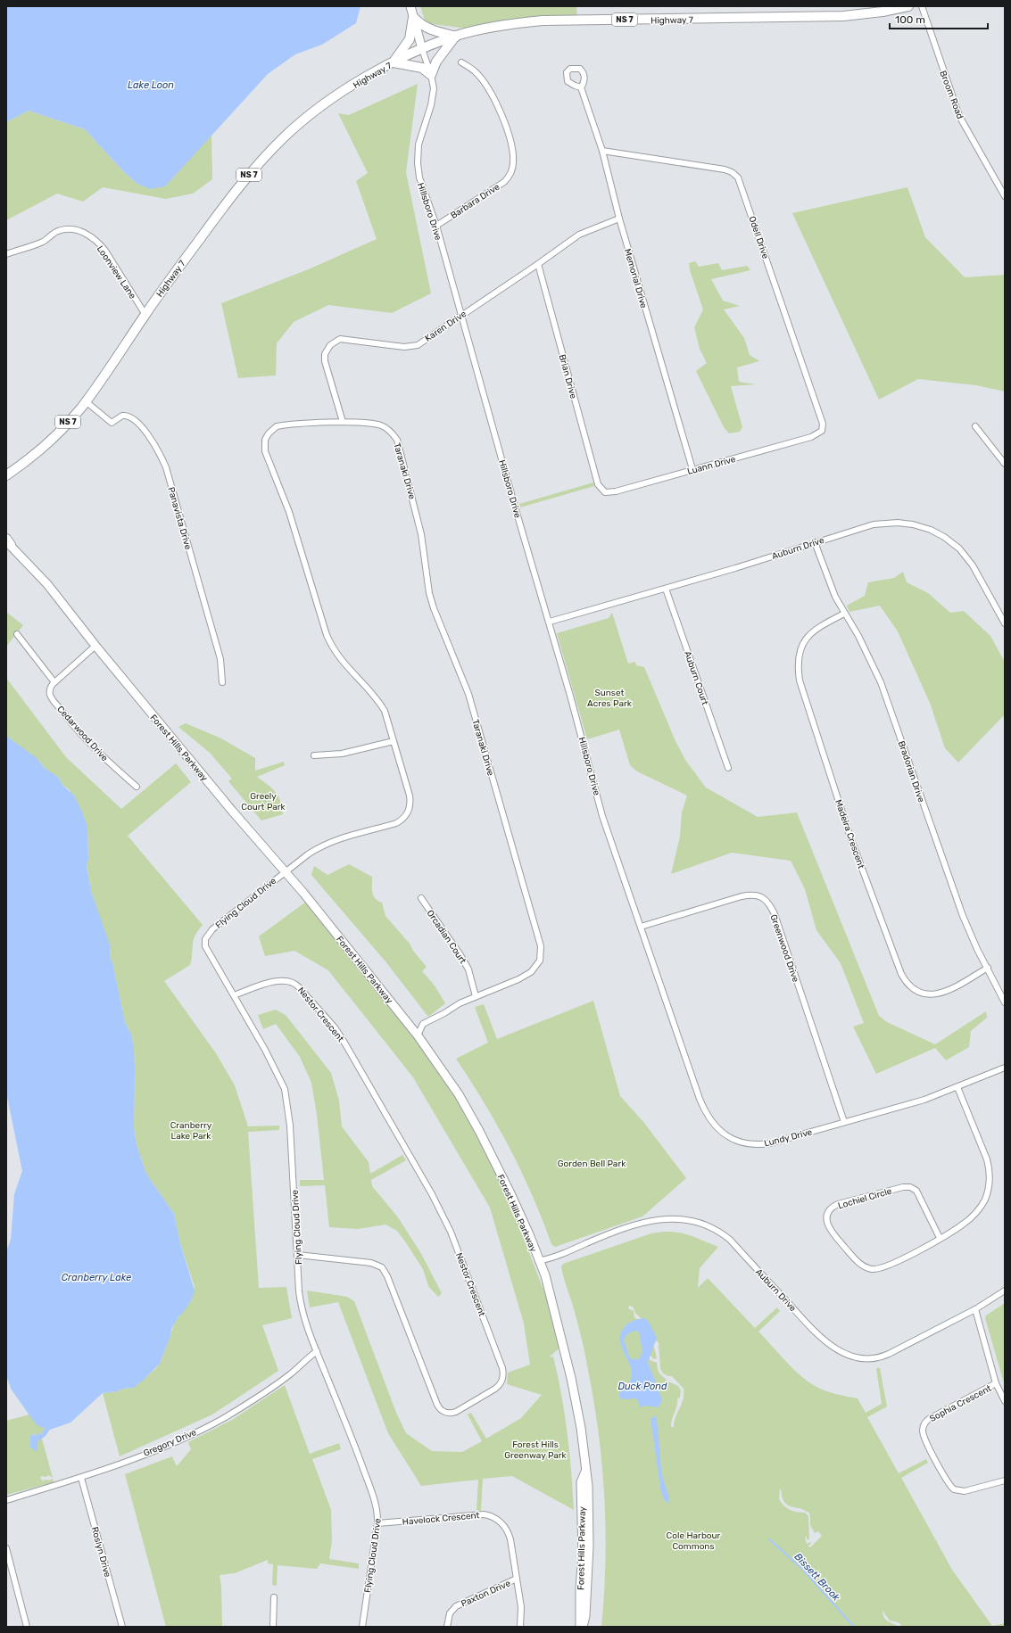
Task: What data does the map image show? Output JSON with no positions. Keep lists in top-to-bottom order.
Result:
{
  "streets": {
    "main road": ["NS 7", "Highway 7", "Forest Hills Parkway"],
    "street": [
      "Broom Road",
      "Barbara Drive",
      "Hillsboro Drive",
      "Odell Drive",
      "Loonview Lane",
      "Memorial Drive",
      "Karen Drive",
      "Brian Drive",
      "Luann Drive",
      "Taranaki Drive",
      "Panavista Drive",
      "Auburn Drive",
      "Auburn Court",
      "Cedarwood Drive",
      "Bradorian Drive",
      "Madeira Crescent",
      "Flying Cloud Drive",
      "Orcadian Court",
      "Greenwood Drive",
      "Nestor Crescent",
      "Lundy Drive",
      "Lochiel Circle",
      "Sophia Crescent",
      "Gregory Drive",
      "Havelock Crescent",
      "Roslyn Drive",
      "Paxton Drive"
    ]
  },
  "crossings": [
    ["Highway 7", "Hillsboro Drive"],
    ["Highway 7", "Loonview Lane"],
    ["Highway 7", "Panavista Drive"],
    ["Barbara Drive", "Hillsboro Drive"],
    ["Hillsboro Drive", "Karen Drive"],
    ["Hillsboro Drive", "Auburn Drive"],
    ["Hillsboro Drive", "Greenwood Drive"],
    ["Hillsboro Drive", "Lundy Drive"],
    ["Odell Drive", "Memorial Drive"],
    ["Odell Drive", "Luann Drive"],
    ["Memorial Drive", "Karen Drive"],
    ["Memorial Drive", "Luann Drive"],
    ["Karen Drive", "Brian Drive"],
    ["Karen Drive", "Taranaki Drive"],
    ["Brian Drive", "Luann Drive"],
    ["Taranaki Drive", "Forest Hills Parkway"],
    ["Taranaki Drive", "Flying Cloud Drive"],
    ["Taranaki Drive", "Orcadian Court"],
    ["Auburn Drive", "Auburn Court"],
    ["Auburn Drive", "Forest Hills Parkway"],
    ["Auburn Drive", "Bradorian Drive"],
    ["Forest Hills Parkway", "Flying Cloud Drive"],
    ["Bradorian Drive", "Madeira Crescent"],
    ["Flying Cloud Drive", "Nestor Crescent"],
    ["Flying Cloud Drive", "Gregory Drive"],
    ["Flying Cloud Drive", "Havelock Crescent"],
    ["Greenwood Drive", "Lundy Drive"],
    ["Lundy Drive", "Lochiel Circle"],
    ["Gregory Drive", "Roslyn Drive"],
    ["Havelock Crescent", "Paxton Drive"]
  ],
  "water": [
    "Lake Loon",
    "Cranberry Lake",
    "Duck Pond",
    "Bissett Brook"
  ],
  "parks": [
    "Sunset Acres Park",
    "Greely Court Park",
    "Cranberry Lake Park",
    "Gorden Bell Park",
    "Forest Hills Greenway Park",
    "Cole Harbour Commons"
  ],
  "scale_bar": "100 m"
}
